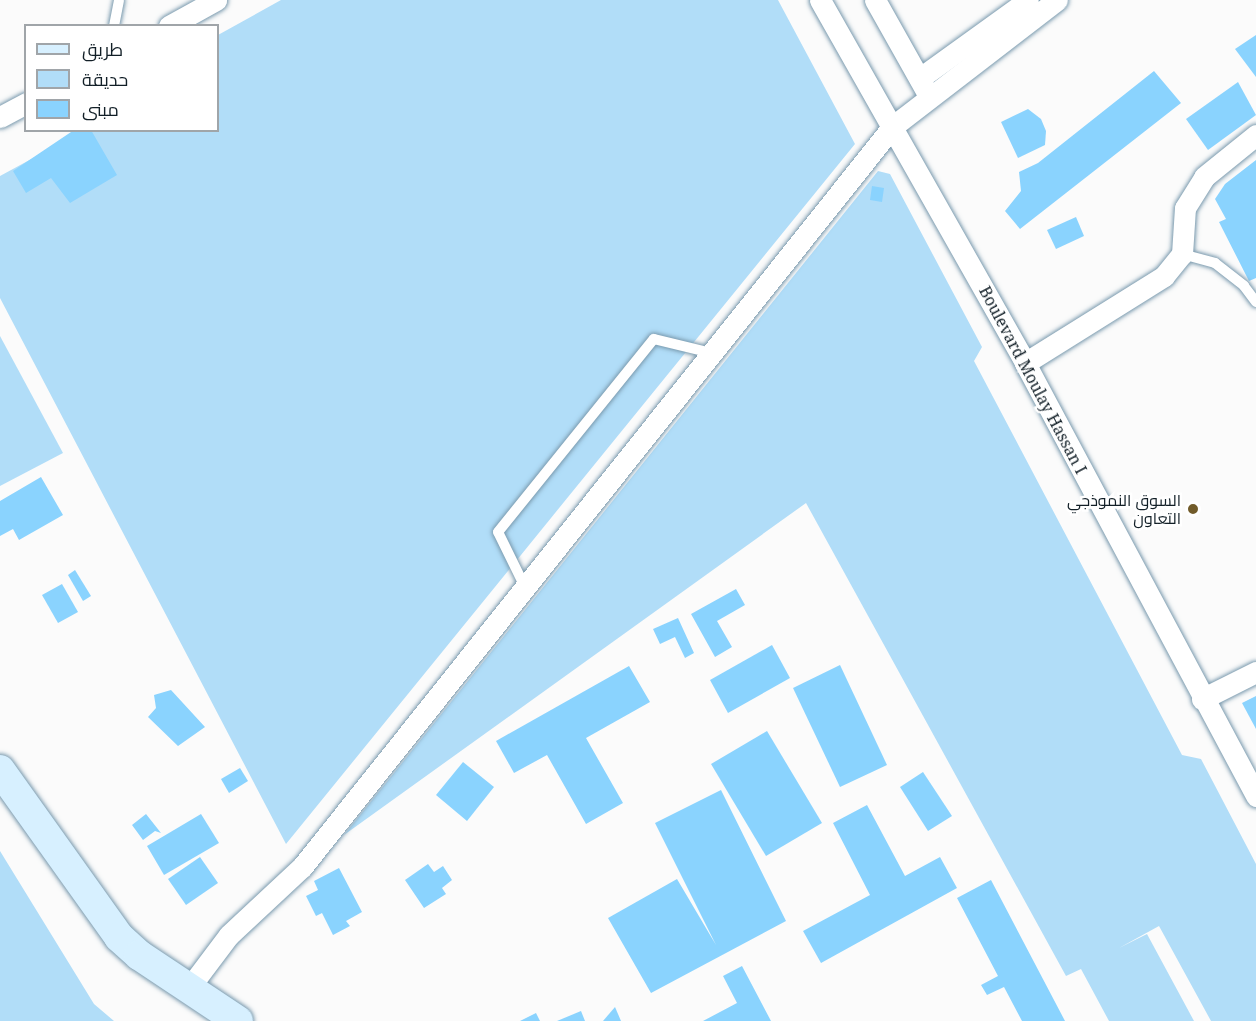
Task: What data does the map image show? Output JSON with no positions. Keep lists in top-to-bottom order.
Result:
{
  "streets": {
    "street": ["Boulevard Moulay Hassan I"]
  },
  "places": ["السوق النموذجي التعاون"],
  "legend": ["طريق", "حديقة", "مبنى"]
}
